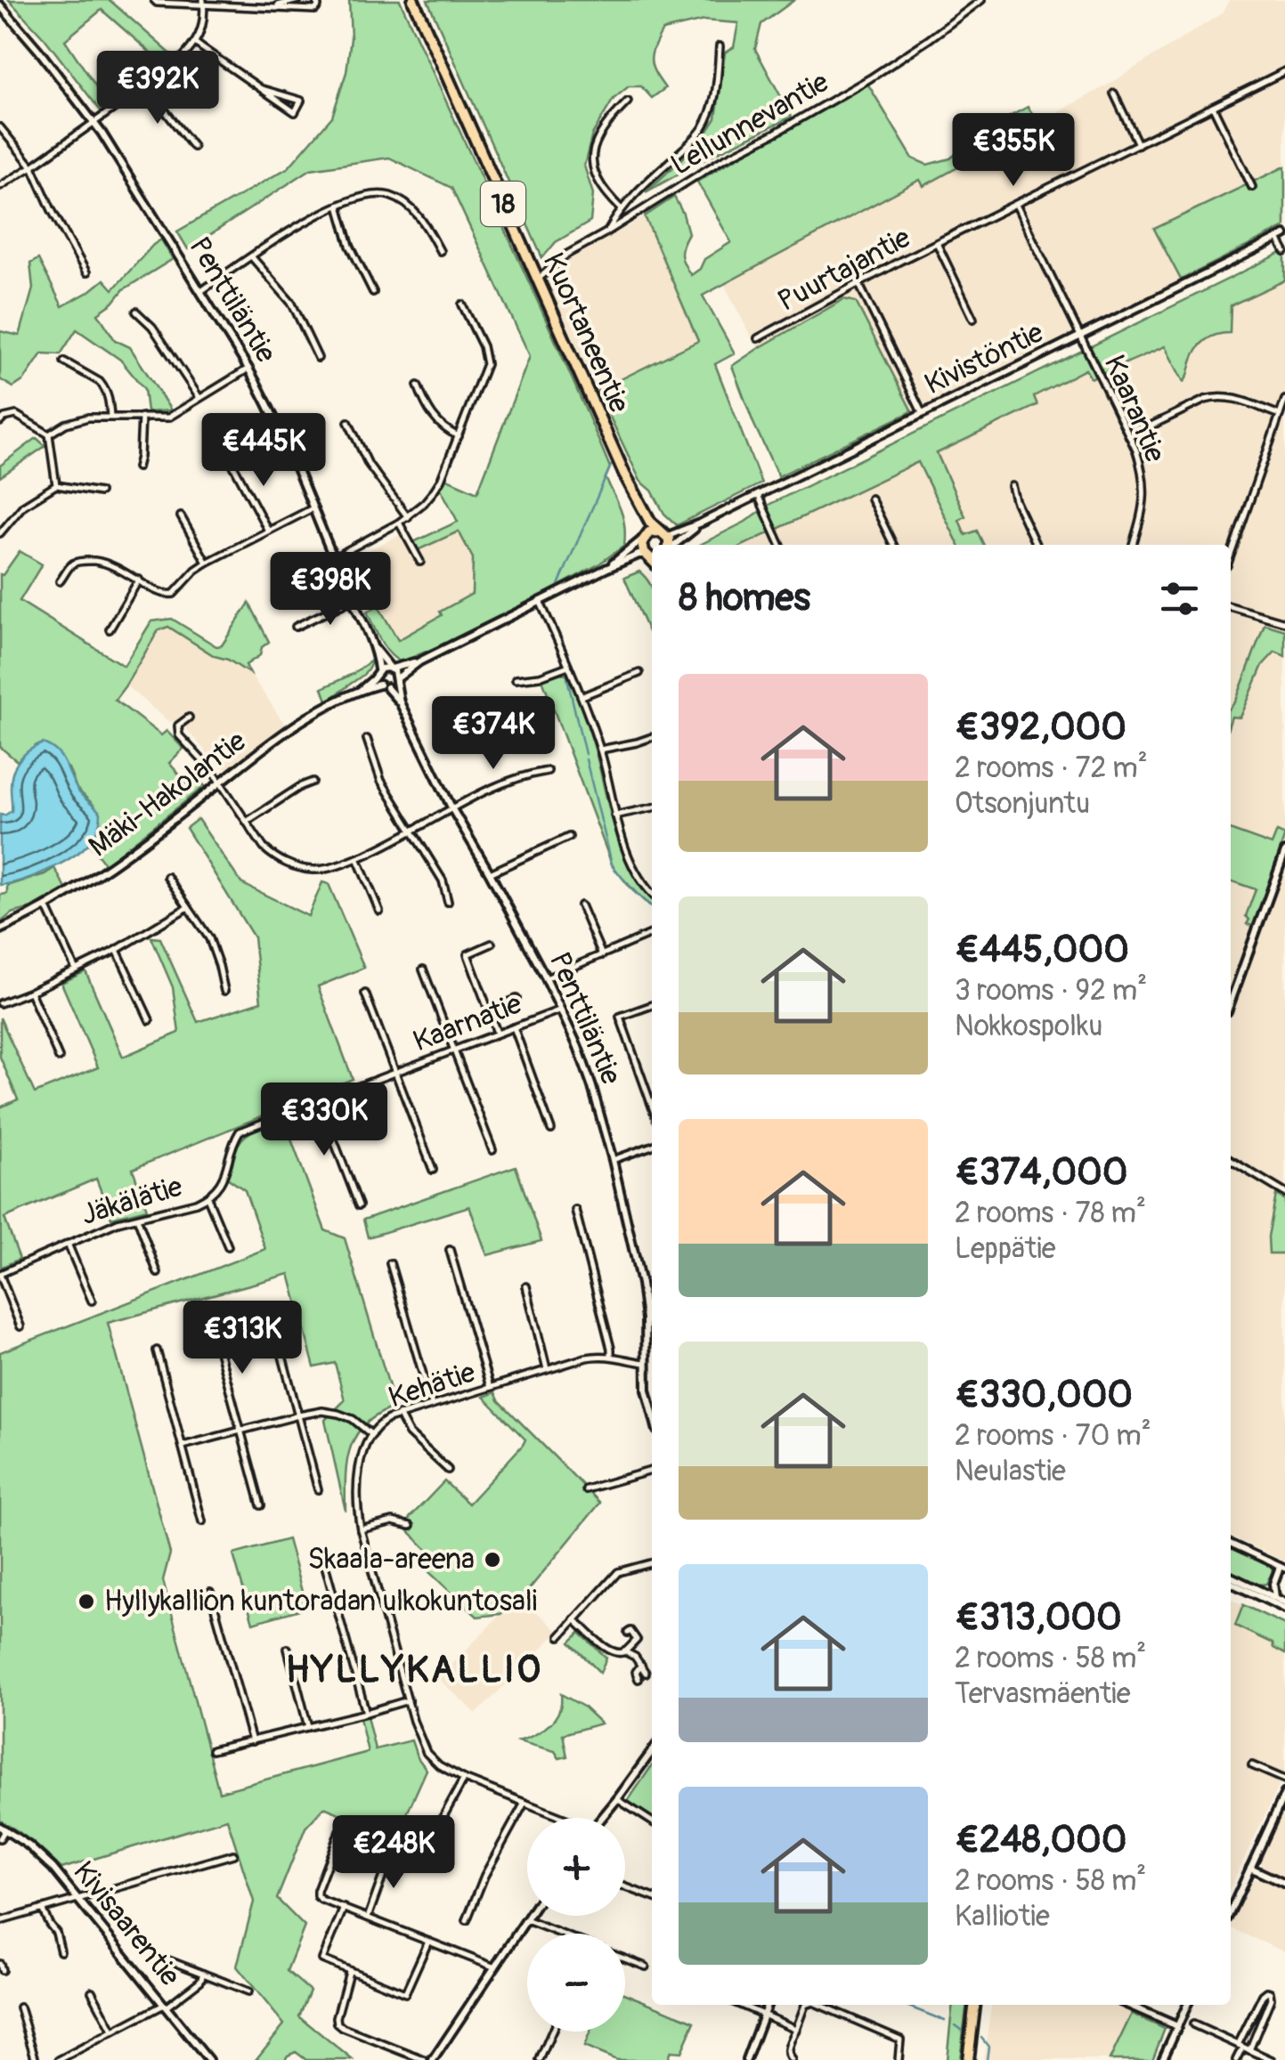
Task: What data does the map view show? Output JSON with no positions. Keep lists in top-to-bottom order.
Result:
{
  "streets": {
    "highway": ["18", "Kuortaneentie"],
    "street": [
      "Lellunnevantie",
      "Puurtajantie",
      "Penttiläntie",
      "Kivistöntie",
      "Kaarantie",
      "Mäki-Hakolantie",
      "Kaarnatie",
      "Jäkälätie",
      "Kehätie",
      "Kivisaarentie"
    ]
  },
  "crossings": [
    ["Lellunnevantie", "Kuortaneentie"],
    ["18", "Kuortaneentie"],
    ["18", "Kivistöntie"],
    ["Puurtajantie", "Kaarantie"],
    ["Penttiläntie", "Mäki-Hakolantie"],
    ["Penttiläntie", "Kaarnatie"],
    ["Penttiläntie", "Kehätie"],
    ["Kuortaneentie", "Kivistöntie"],
    ["Kivistöntie", "Kaarantie"],
    ["Kaarnatie", "Jäkälätie"]
  ],
  "districts": ["HYLLYKALLIO"],
  "places": ["Skaala-areena", "Hyllykallion kuntoradan ulkokuntosali"],
  "page": {
    "price": [
      "€392K",
      "€355K",
      "€445K",
      "€398K",
      "€374K",
      "€330K",
      "€313K",
      "€248K"
    ],
    "heading": "8 homes",
    "list": [
      {
        "name": "€392,000",
        "note": "2 rooms · 72 m² · Otsonjuntu"
      },
      {
        "name": "€445,000",
        "note": "3 rooms · 92 m² · Nokkospolku"
      },
      {
        "name": "€374,000",
        "note": "2 rooms · 78 m² · Leppätie"
      },
      {
        "name": "€330,000",
        "note": "2 rooms · 70 m² · Neulastie"
      },
      {
        "name": "€313,000",
        "note": "2 rooms · 58 m² · Tervasmäentie"
      },
      {
        "name": "€248,000",
        "note": "2 rooms · 58 m² · Kalliotie"
      }
    ],
    "map_buttons": ["+", "−"]
  }
}
